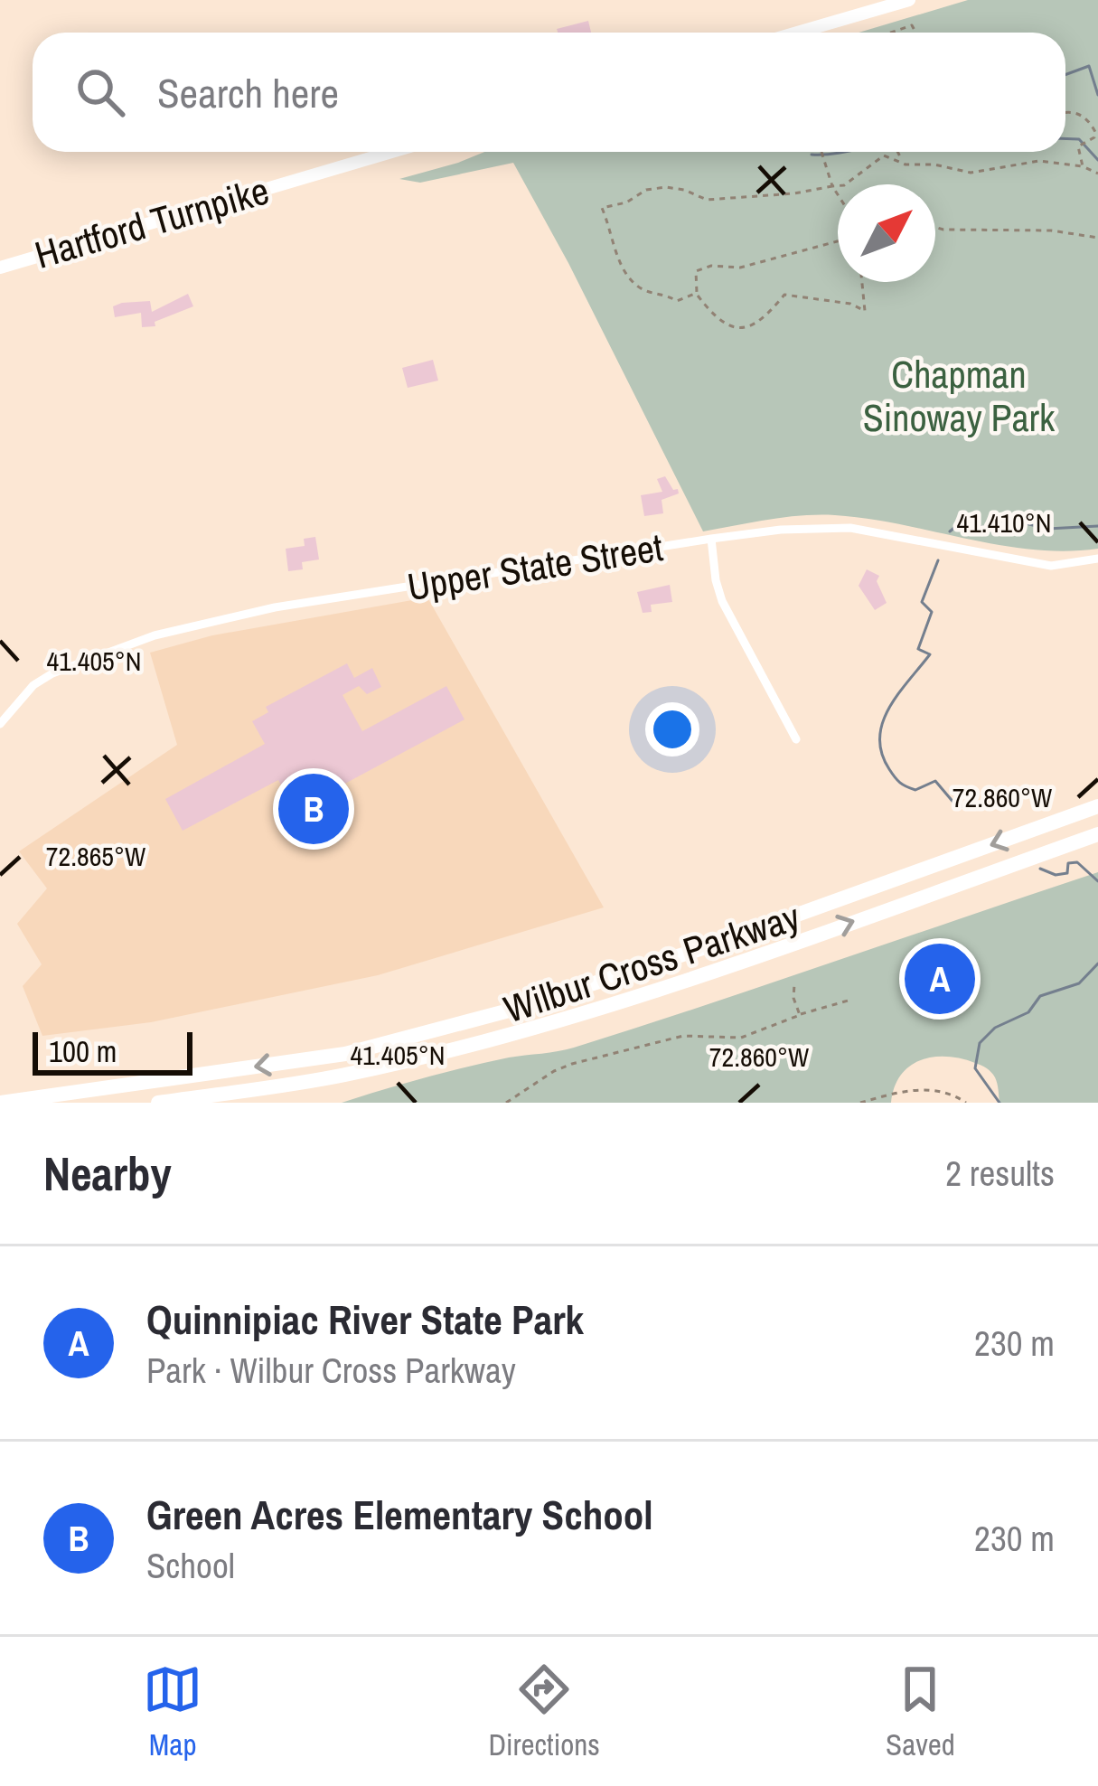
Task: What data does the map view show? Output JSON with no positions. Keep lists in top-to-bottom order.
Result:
{
  "streets": {
    "highway": ["Wilbur Cross Parkway"],
    "main road": ["Hartford Turnpike"],
    "street": ["Upper State Street"]
  },
  "parks": ["Chapman Sinoway Park"],
  "scale_bar": "100 m",
  "north": "top right",
  "page": {
    "search": "Search here",
    "pins": ["B", "A"],
    "scale": "100 m",
    "heading": ["Nearby", "2 results"],
    "list": [
      {
        "mark": "A",
        "name": "Quinnipiac River State Park",
        "note": "Park · Wilbur Cross Parkway",
        "value": "230 m"
      },
      {
        "mark": "B",
        "name": "Green Acres Elementary School",
        "note": "School",
        "value": "230 m"
      }
    ],
    "nav": ["Map", "Directions", "Saved"]
  },
  "coordinates": [
    "41.410°N",
    "41.405°N",
    "72.860°W",
    "72.865°W"
  ]
}
